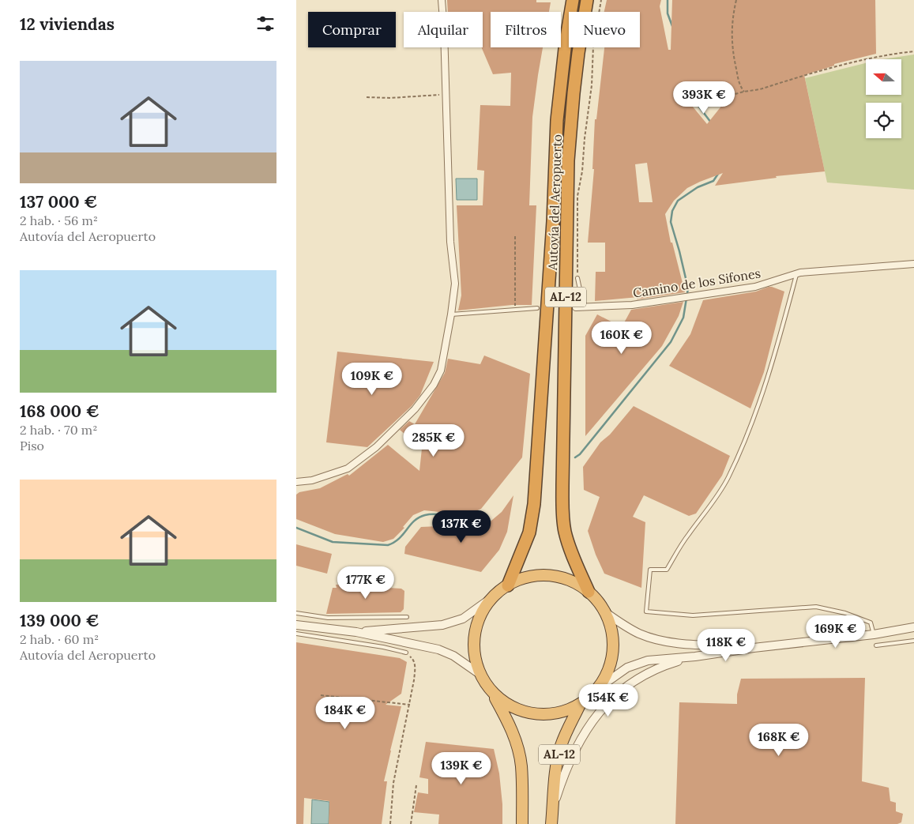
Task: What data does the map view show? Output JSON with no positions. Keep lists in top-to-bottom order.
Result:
{
  "streets": {
    "highway": ["Autovía del Aeropuerto", "AL-12"],
    "street": ["Camino de los Sifones"]
  },
  "crossings": [
    ["Autovía del Aeropuerto", "AL-12"]
  ],
  "north": "left",
  "page": {
    "heading": "12 viviendas",
    "chip": [
      "Comprar",
      "Alquilar",
      "Filtros",
      "Nuevo"
    ],
    "list": [
      {
        "name": "137 000 €",
        "note": "2 hab. · 56 m² · Autovía del Aeropuerto"
      },
      {
        "name": "168 000 €",
        "note": "2 hab. · 70 m² · Piso"
      },
      {
        "name": "139 000 €",
        "note": "2 hab. · 60 m² · Autovía del Aeropuerto"
      }
    ],
    "price": [
      "393K €",
      "160K €",
      "109K €",
      "285K €",
      "137K €",
      "177K €",
      "169K €",
      "118K €",
      "154K €",
      "184K €",
      "168K €",
      "139K €"
    ]
  }
}
